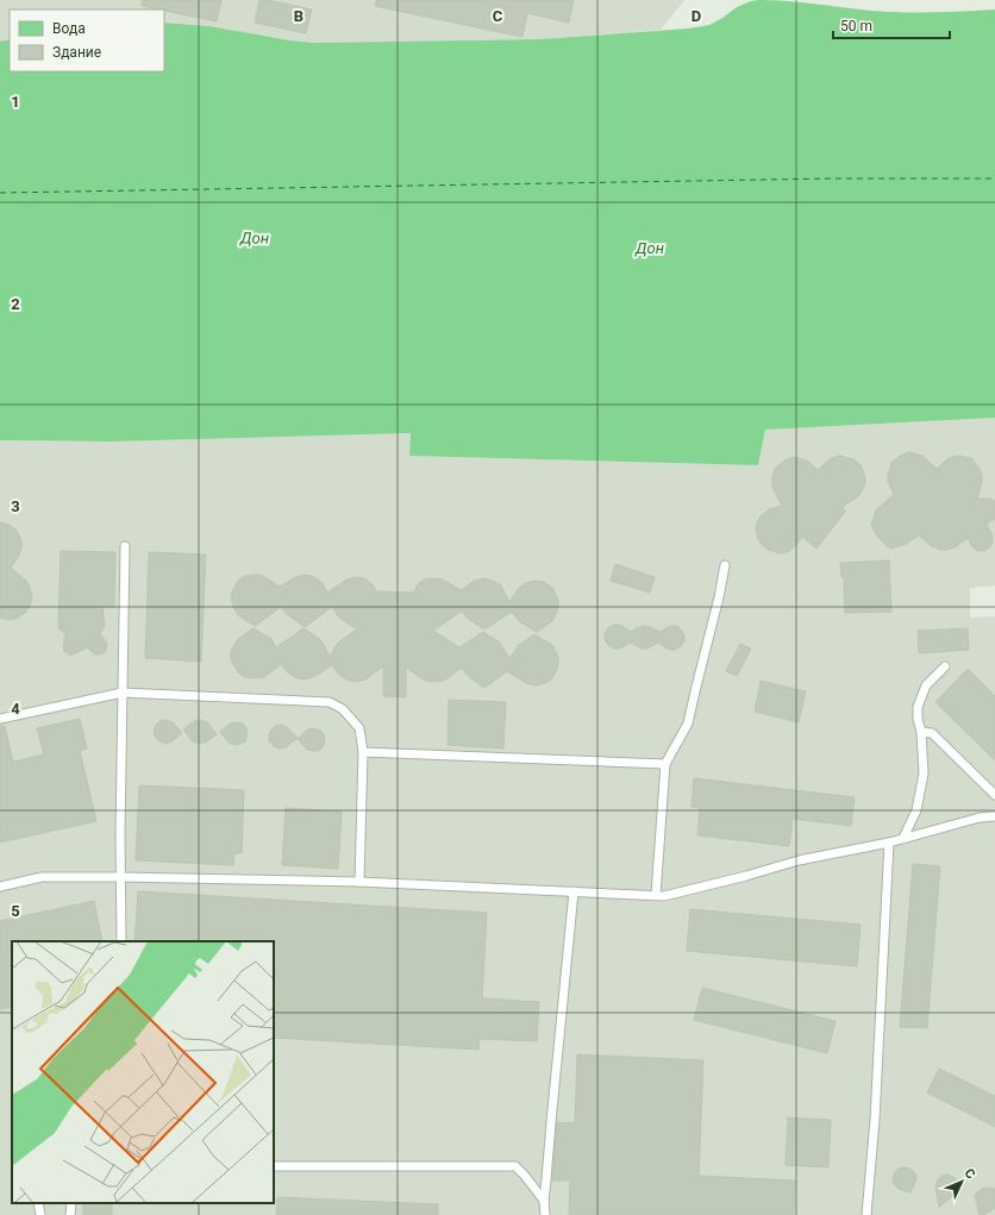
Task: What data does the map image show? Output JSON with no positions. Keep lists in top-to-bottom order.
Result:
{
  "water": ["Дон"],
  "legend": ["Вода", "Здание"],
  "scale_bar": "50 m",
  "north": "top right",
  "grid": {
    "columns": ["B", "C", "D"],
    "rows": [
      "1",
      "2",
      "3",
      "4",
      "5"
    ]
  }
}
